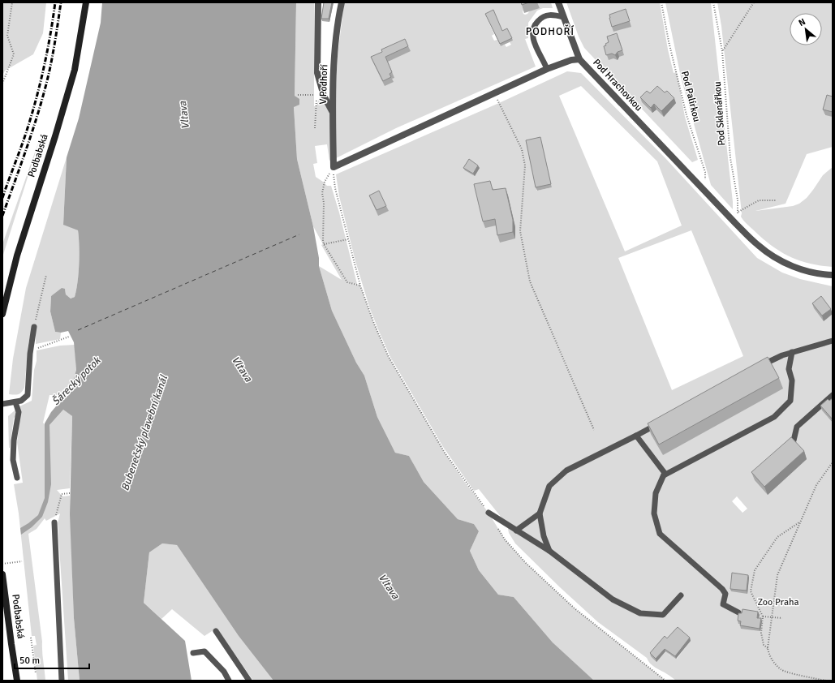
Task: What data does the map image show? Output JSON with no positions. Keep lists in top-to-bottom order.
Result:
{
  "streets": {
    "main road": ["Podbabská"],
    "street": ["V Podhoří", "Pod Hrachovkou"],
    "path": ["Pod Palírkou", "Pod Sklenářkou"]
  },
  "crossings": [
    ["V Podhoří", "Pod Hrachovkou"],
    ["Pod Hrachovkou", "Pod Palírkou"]
  ],
  "districts": ["PODHOŘÍ"],
  "water": ["Vltava", "Šárecký potok", "Bubenečský plavební kanál"],
  "parks": ["Zoo Praha"],
  "scale_bar": "50 m",
  "north": "top left"
}
